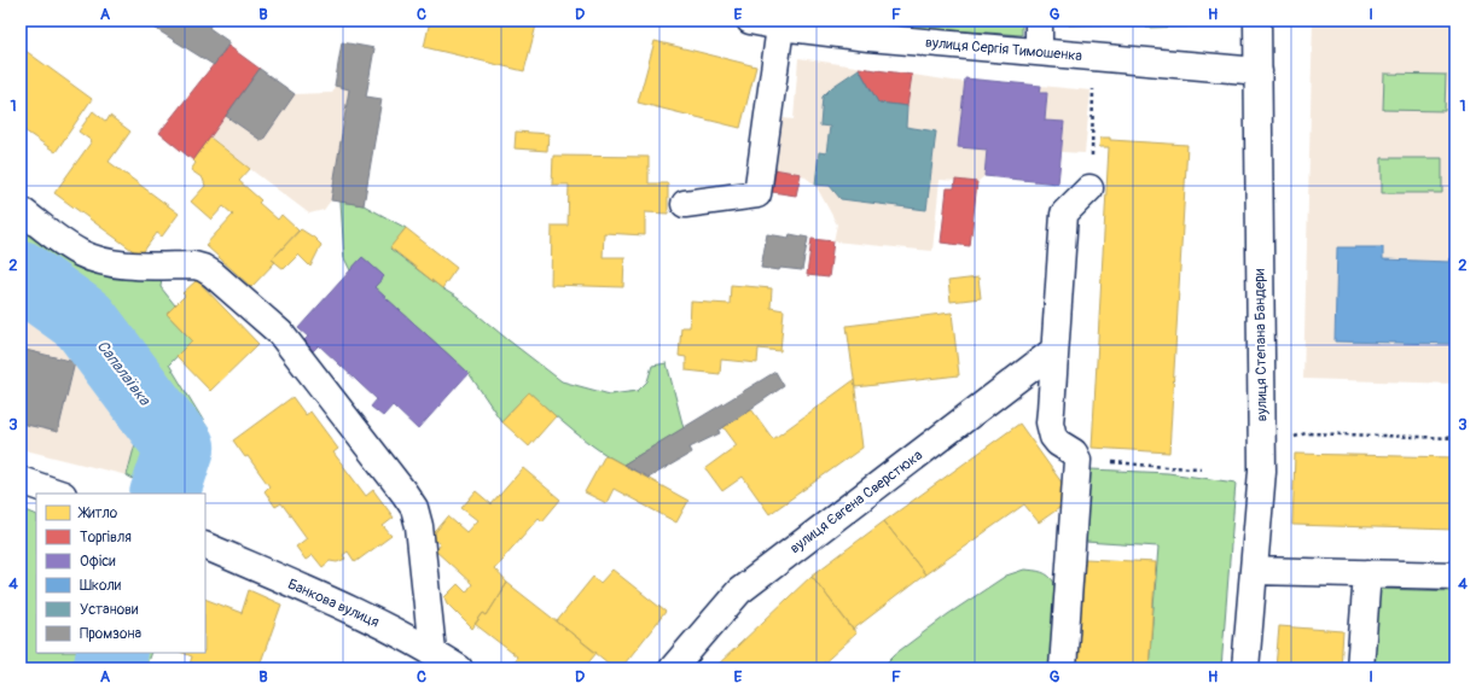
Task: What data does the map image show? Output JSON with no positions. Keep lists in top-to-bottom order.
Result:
{
  "streets": {
    "street": [
      "вулиця Сергія Тимошенка",
      "вулиця Степана Бандери",
      "вулиця Євгена Сверстюка",
      "Банкова вулиця"
    ]
  },
  "crossings": [
    ["вулиця Сергія Тимошенка", "вулиця Степана Бандери"]
  ],
  "water": ["Сапалаївка"],
  "legend": [
    "Житло",
    "Торгівля",
    "Офіси",
    "Школи",
    "Установи",
    "Промзона"
  ],
  "grid": {
    "columns": [
      "A",
      "B",
      "C",
      "D",
      "E",
      "F",
      "G",
      "H",
      "I"
    ],
    "rows": [
      "1",
      "2",
      "3",
      "4"
    ]
  }
}
